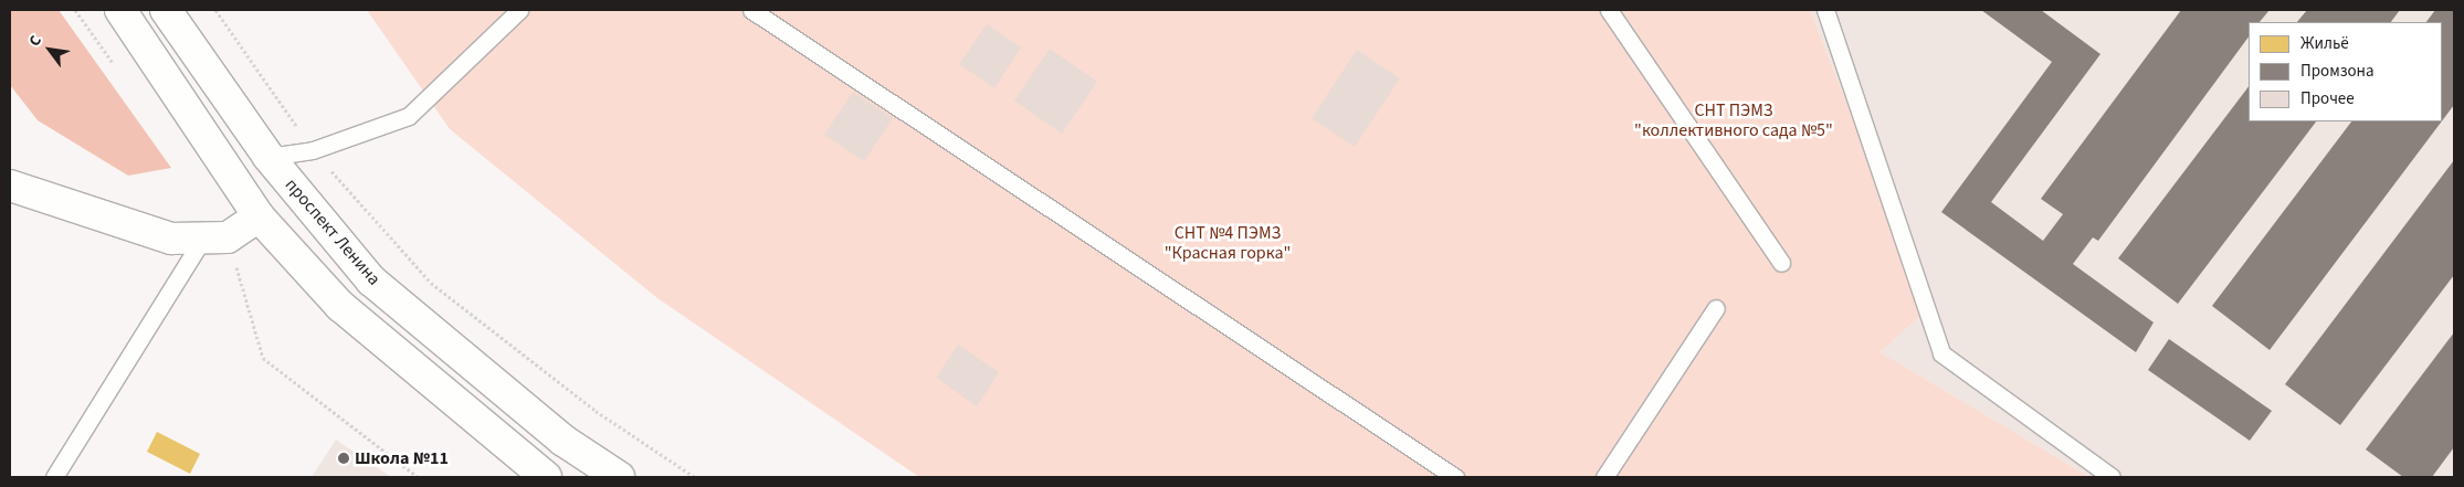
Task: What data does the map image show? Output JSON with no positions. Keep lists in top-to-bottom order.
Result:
{
  "streets": {
    "main road": ["проспект Ленина"]
  },
  "parks": ["СНТ ПЭМЗ \"коллективного сада №5\"", "СНТ №4 ПЭМЗ \"Красная горка\""],
  "places": ["Школа №11"],
  "legend": ["Жильё", "Промзона", "Прочее"],
  "north": "top left"
}
